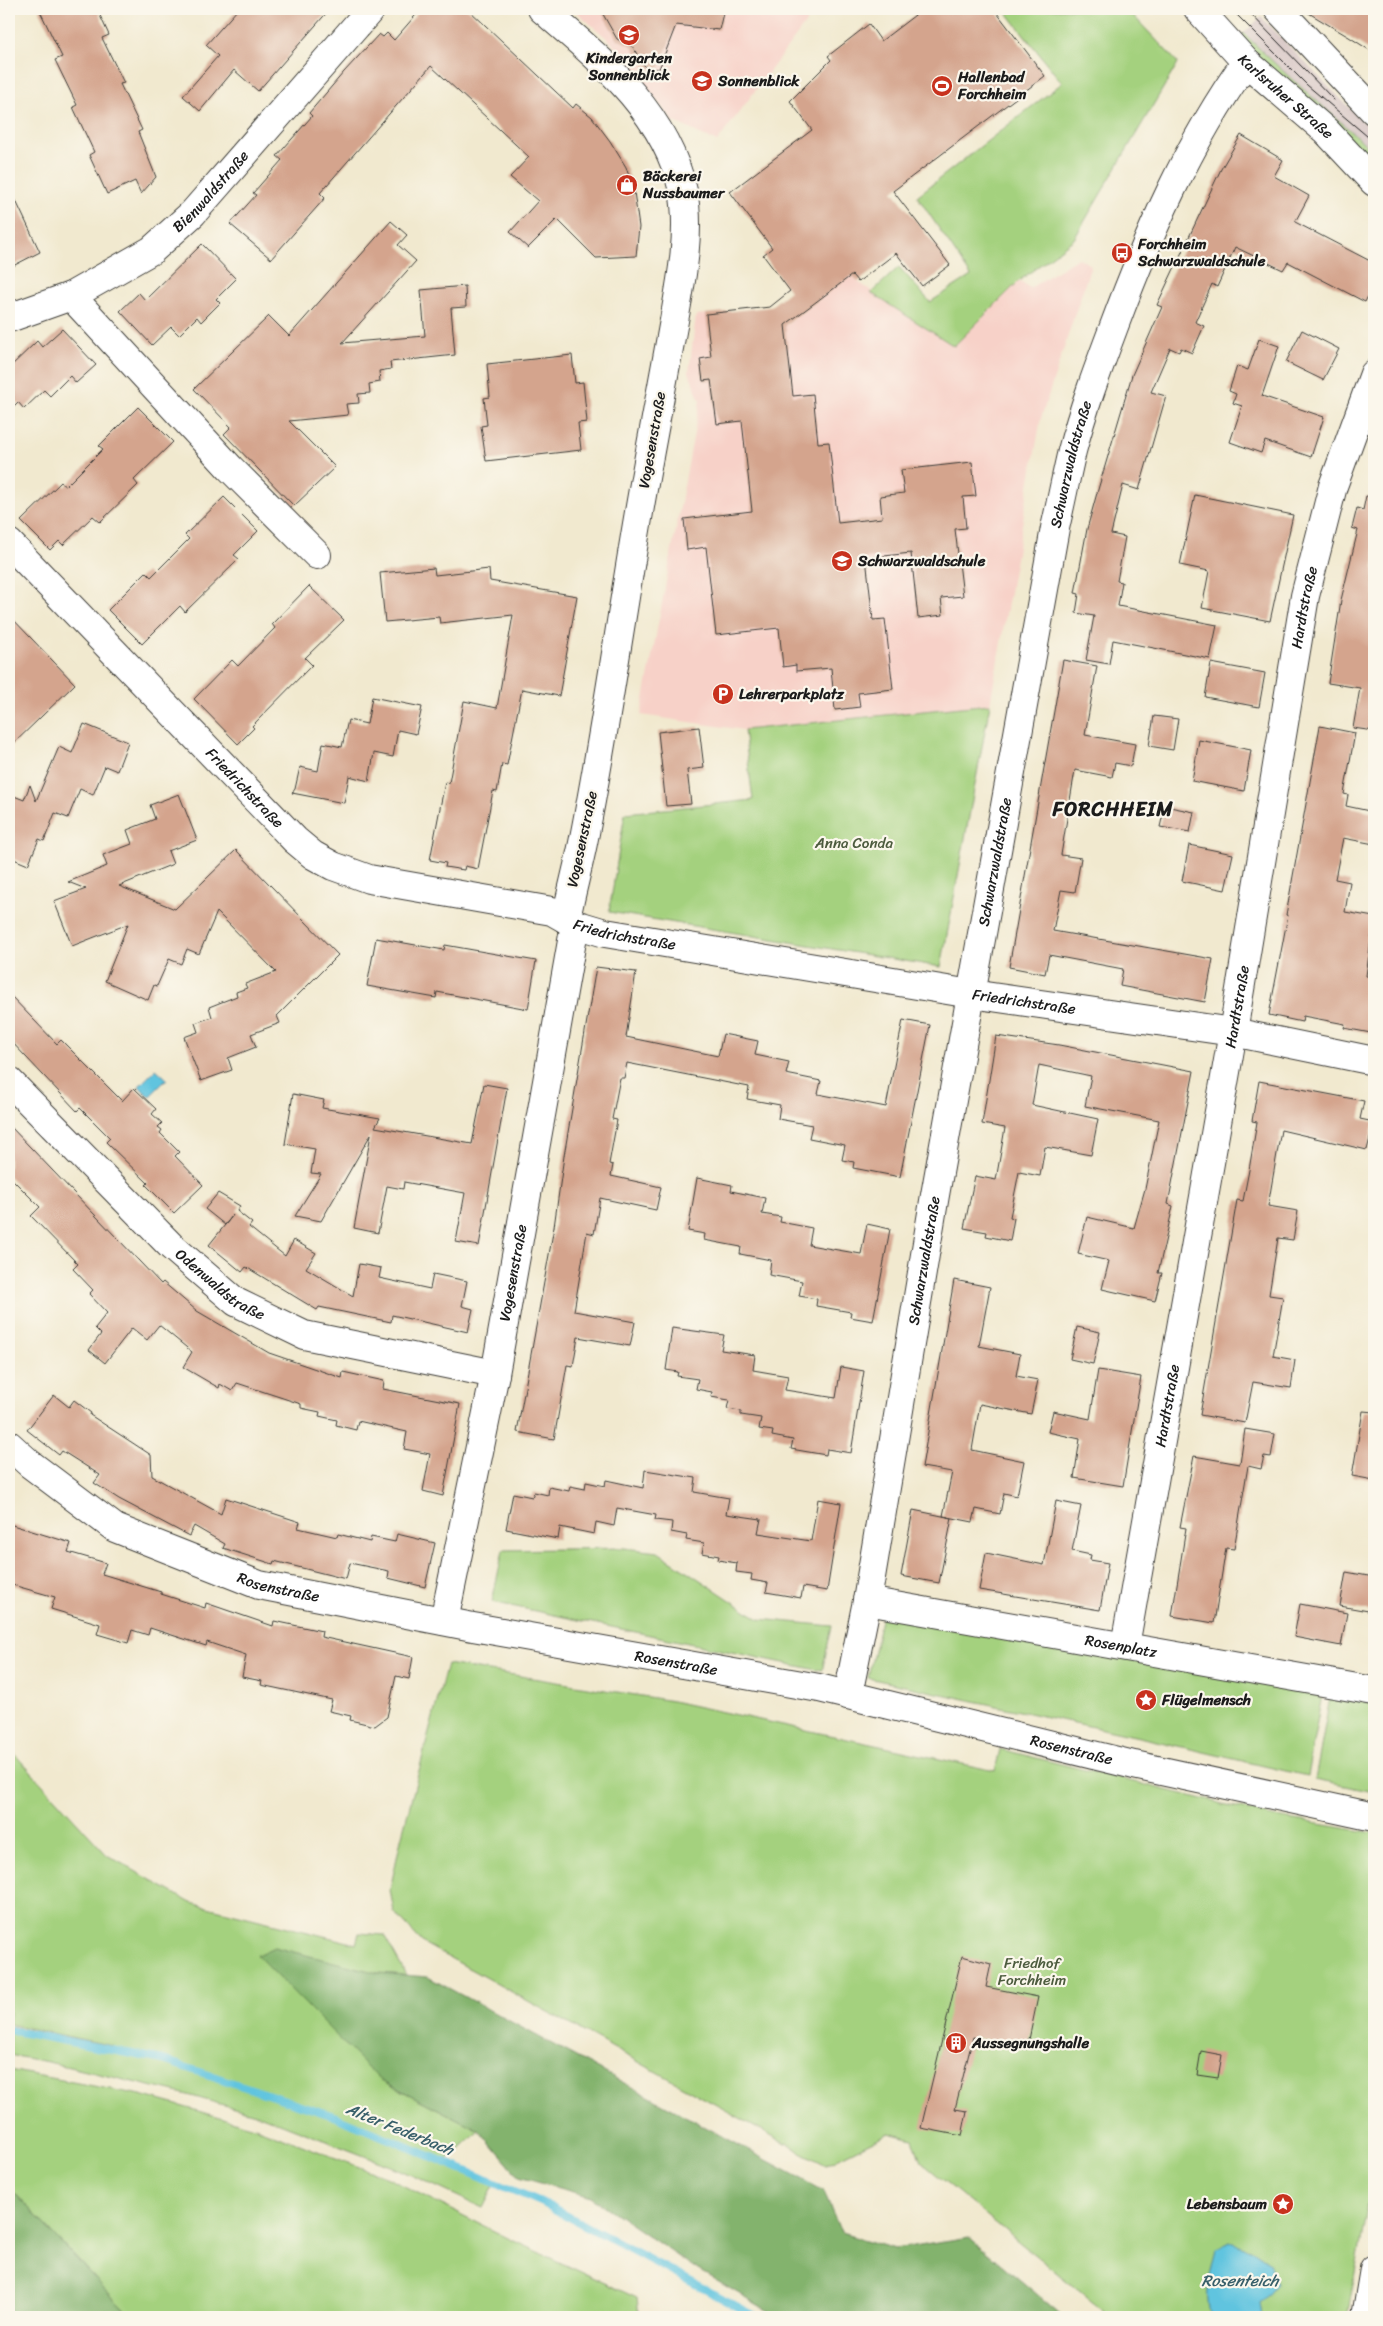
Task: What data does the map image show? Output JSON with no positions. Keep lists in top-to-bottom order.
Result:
{
  "streets": {
    "street": [
      "Karlsruher Straße",
      "Bienwaldstraße",
      "Vogesenstraße",
      "Schwarzwaldstraße",
      "Hardtstraße",
      "Friedrichstraße",
      "Odenwaldstraße",
      "Rosenstraße",
      "Rosenplatz"
    ]
  },
  "crossings": [
    ["Karlsruher Straße", "Schwarzwaldstraße"],
    ["Vogesenstraße", "Friedrichstraße"],
    ["Vogesenstraße", "Odenwaldstraße"],
    ["Vogesenstraße", "Rosenstraße"],
    ["Schwarzwaldstraße", "Friedrichstraße"],
    ["Schwarzwaldstraße", "Rosenstraße"],
    ["Schwarzwaldstraße", "Rosenplatz"],
    ["Hardtstraße", "Friedrichstraße"],
    ["Hardtstraße", "Rosenplatz"]
  ],
  "districts": ["FORCHHEIM"],
  "water": ["Alter Federbach", "Rosenteich"],
  "parks": ["Anna Conda", "Friedhof Forchheim"],
  "places": {
    "school or university": ["Kindergarten Sonnenblick", "Sonnenblick", "Schwarzwaldschule"],
    "sports": ["Hallenbad Forchheim"],
    "shop": ["Bäckerei Nussbaumer"],
    "bus stop": ["Forchheim Schwarzwaldschule"],
    "parking": ["Lehrerparkplatz"],
    "place": ["Flügelmensch", "Lebensbaum"],
    "building": ["Aussegnungshalle"]
  }
}
